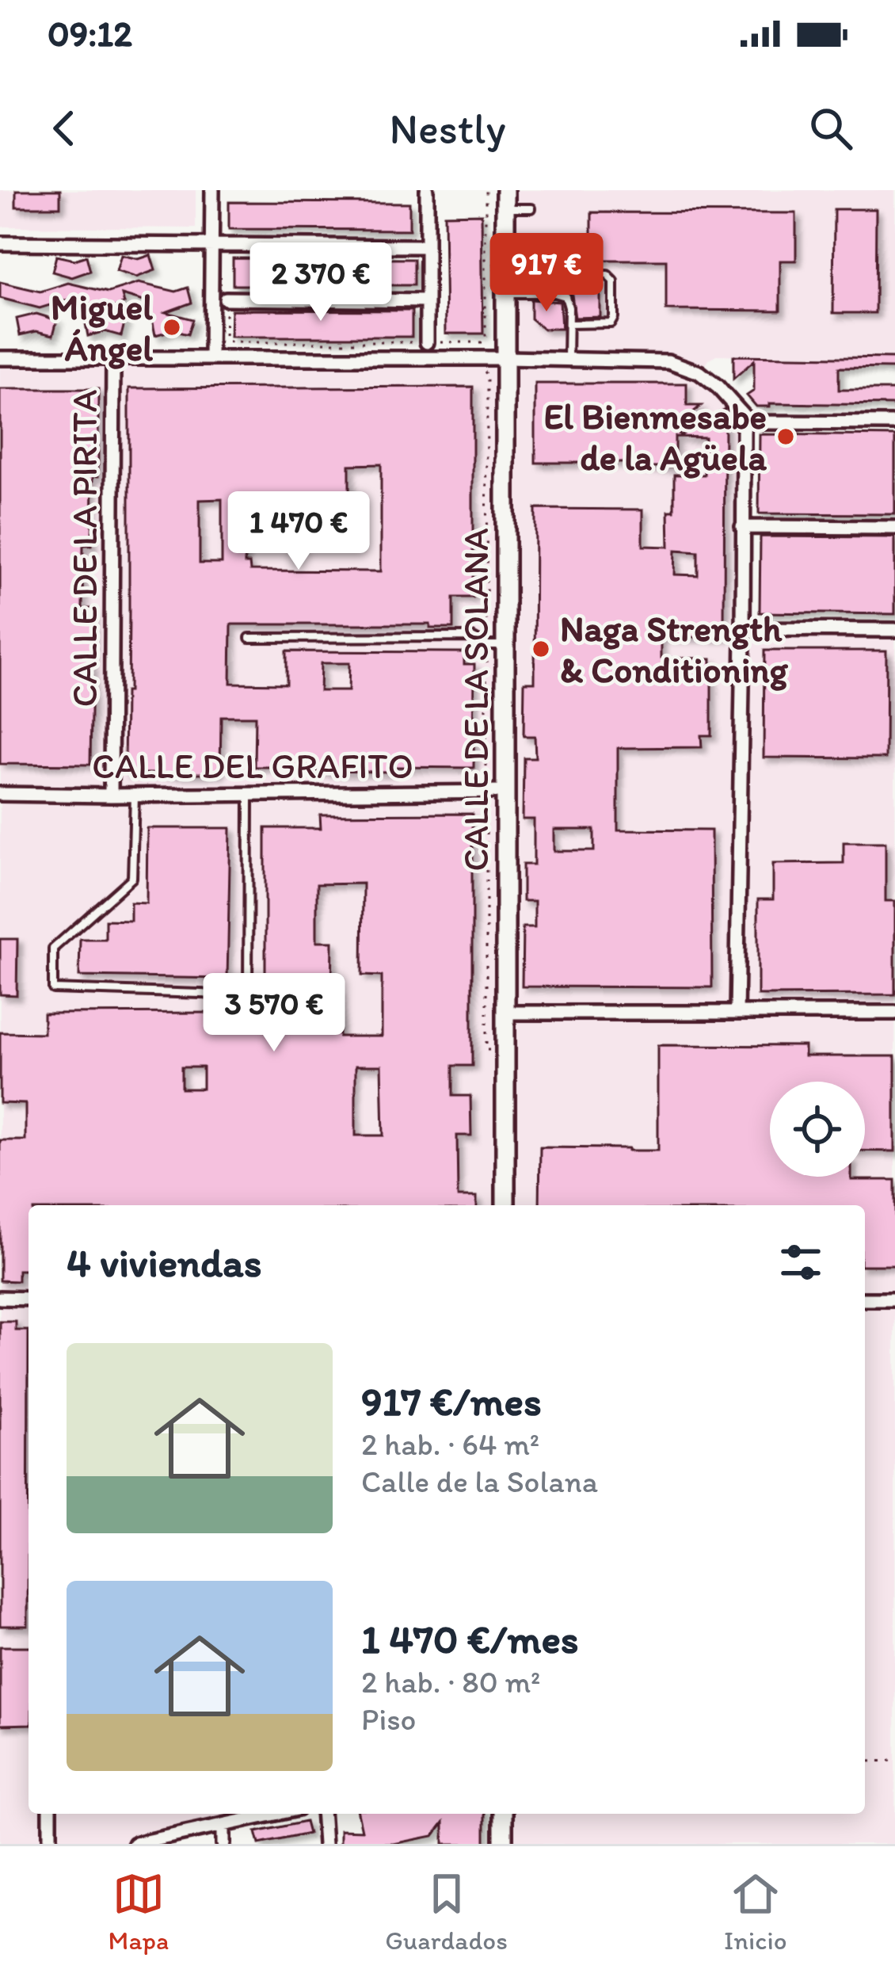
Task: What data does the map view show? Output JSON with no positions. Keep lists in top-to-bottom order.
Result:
{
  "streets": {
    "street": ["CALLE DE LA PIRITA", "CALLE DE LA SOLANA", "CALLE DEL GRAFITO"]
  },
  "crossings": [
    ["CALLE DE LA PIRITA", "CALLE DEL GRAFITO"],
    ["CALLE DE LA SOLANA", "CALLE DEL GRAFITO"]
  ],
  "places": ["Miguel Ángel", "El Bienmesabe de la Agüela", "Naga Strength & Conditioning"],
  "page": {
    "status": "09:12",
    "header": "Nestly",
    "price": [
      "917 €",
      "2 370 €",
      "1 470 €",
      "3 570 €"
    ],
    "heading": "4 viviendas",
    "list": [
      {
        "name": "917 €/mes",
        "note": "2 hab. · 64 m² · Calle de la Solana"
      },
      {
        "name": "1 470 €/mes",
        "note": "2 hab. · 80 m² · Piso"
      }
    ],
    "tabs": ["Mapa", "Guardados", "Inicio"]
  }
}
